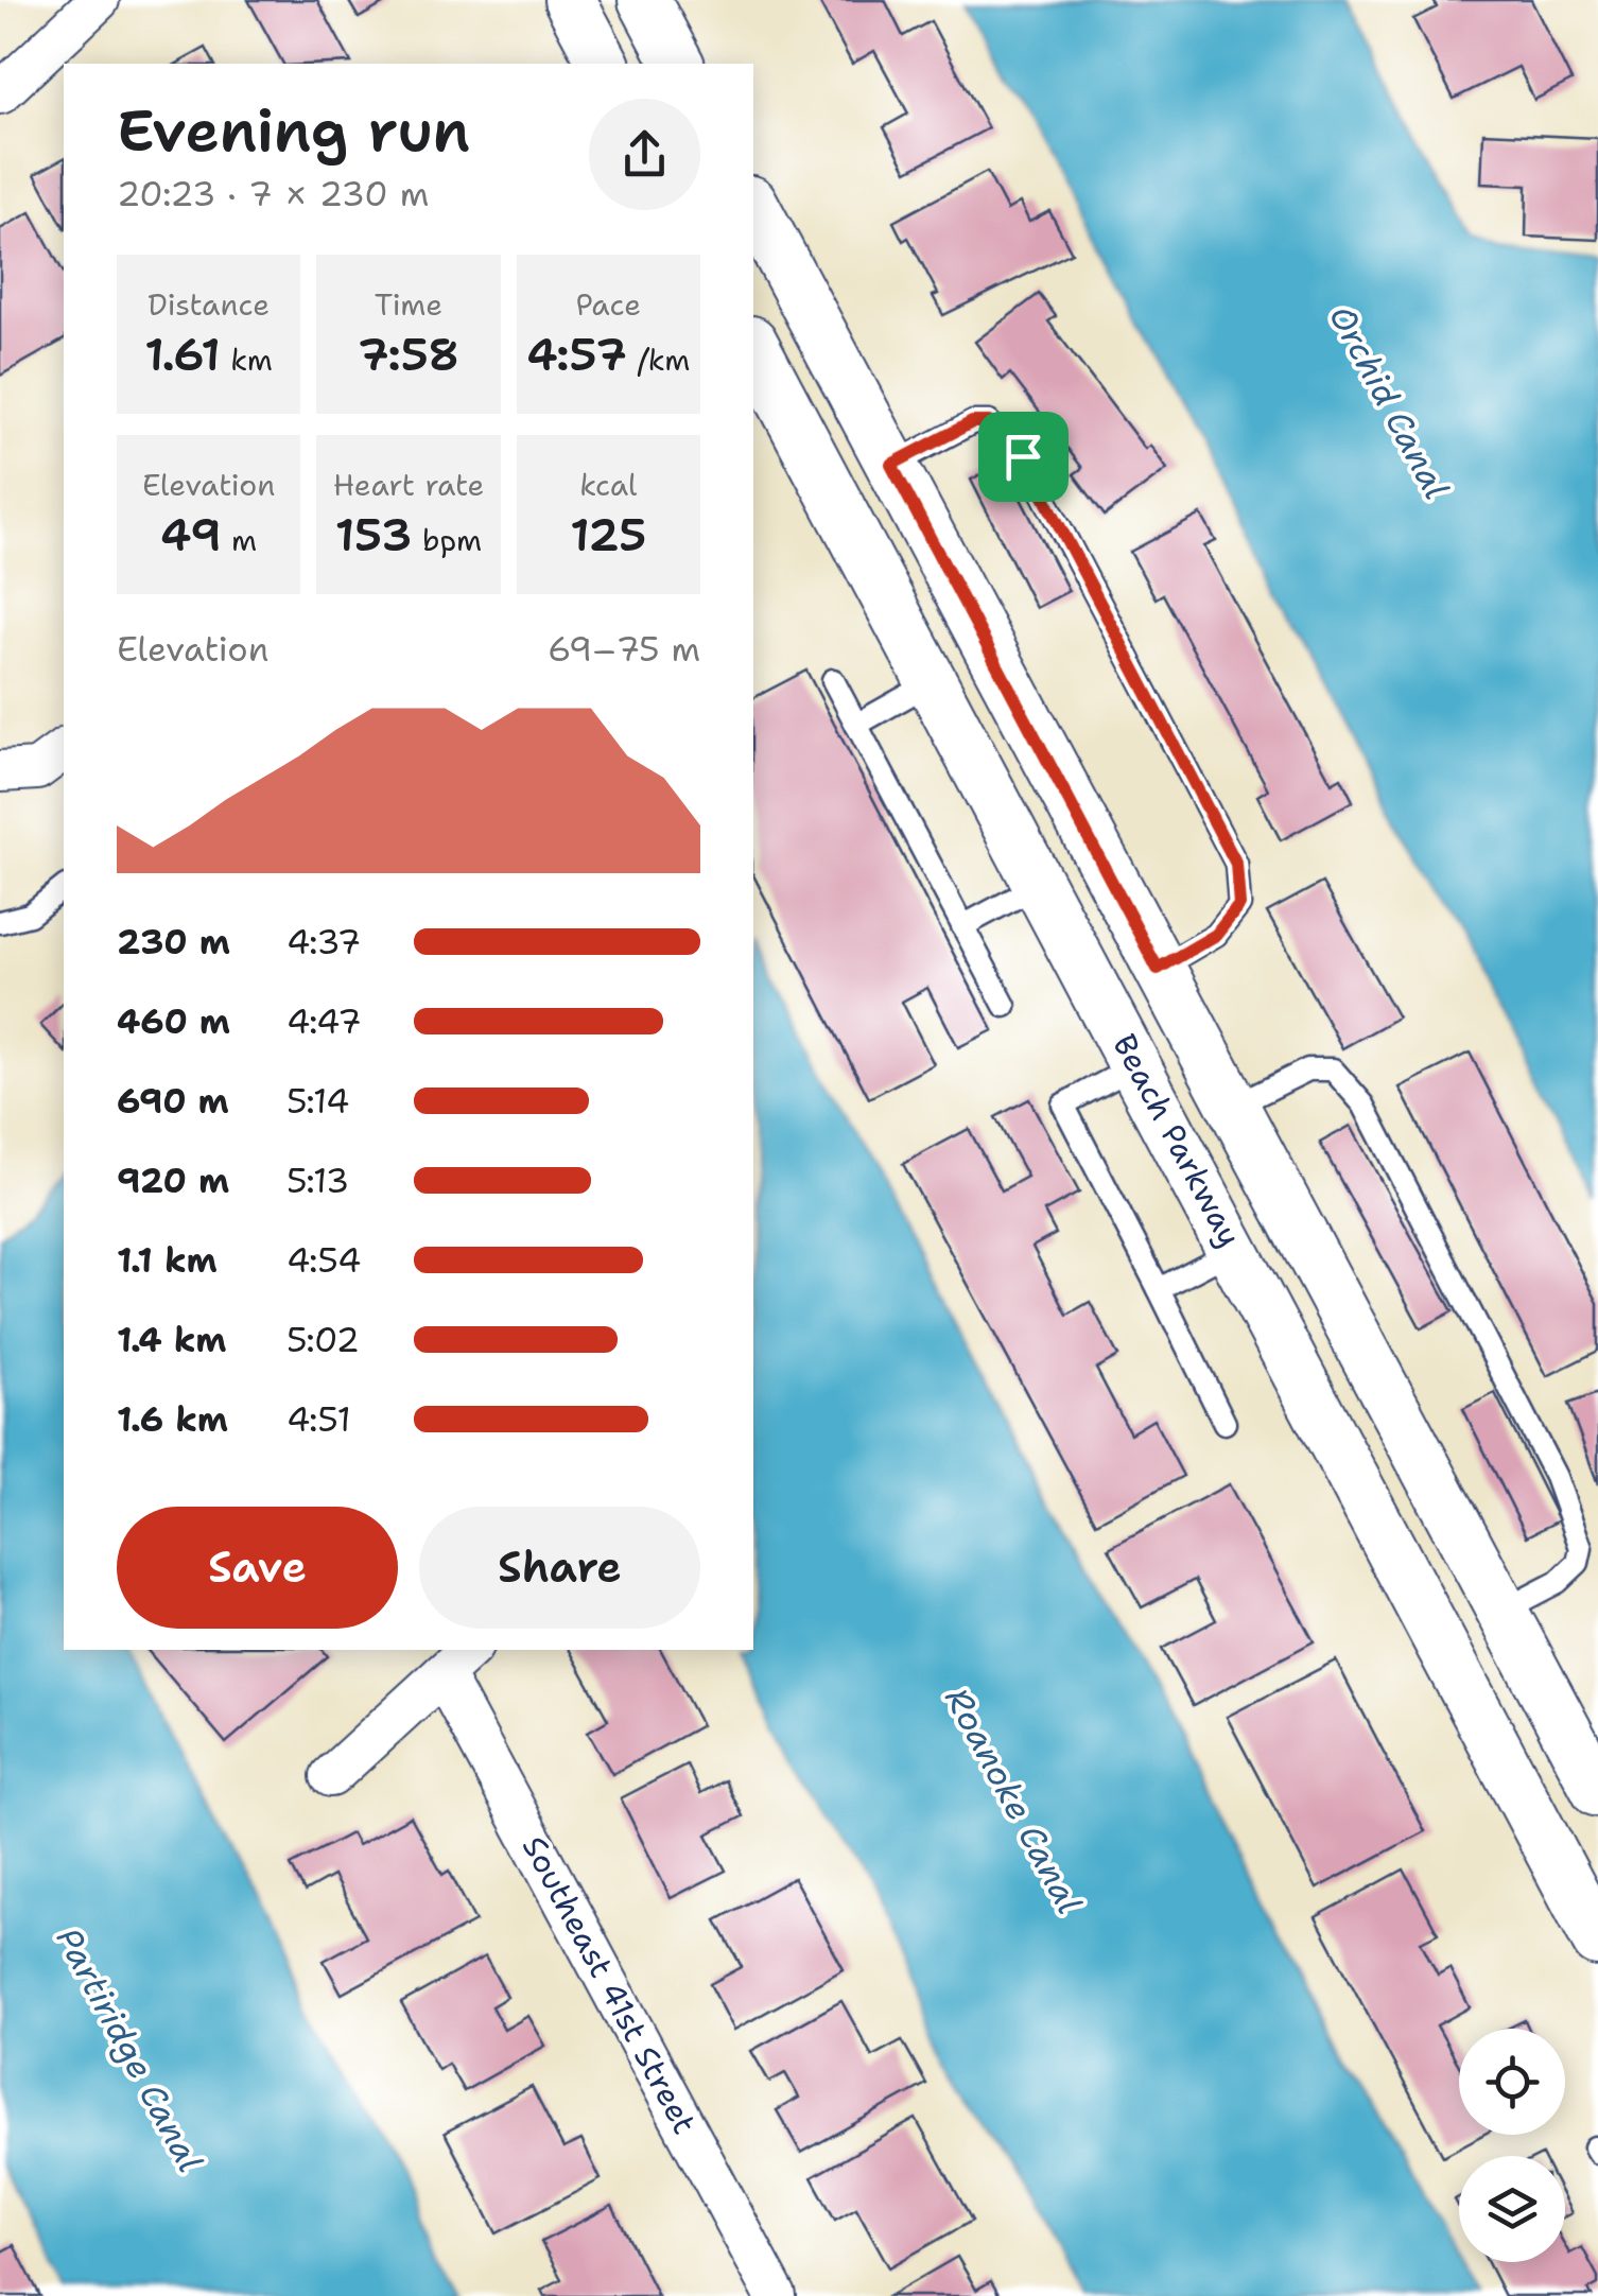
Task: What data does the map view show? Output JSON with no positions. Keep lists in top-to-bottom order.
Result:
{
  "streets": {
    "street": ["Beach Parkway", "Southeast 41st Street"]
  },
  "water": ["Orchid Canal", "Roanoke Canal", "Partiridge Canal"],
  "page": {
    "heading": ["Evening run", "20:23 · 7 × 230 m"],
    "stats": [
      ["Distance", "1.61 km"],
      ["Time", "7:58"],
      ["Pace", "4:57 /km"],
      ["Elevation", "49 m"],
      ["Heart rate", "153 bpm"],
      ["kcal", "125"]
    ],
    "chart": ["Elevation", "69–75 m"],
    "list": [
      {
        "name": "230 m",
        "note": "4:37"
      },
      {
        "name": "460 m",
        "note": "4:47"
      },
      {
        "name": "690 m",
        "note": "5:14"
      },
      {
        "name": "920 m",
        "note": "5:13"
      },
      {
        "name": "1.1 km",
        "note": "4:54"
      },
      {
        "name": "1.4 km",
        "note": "5:02"
      },
      {
        "name": "1.6 km",
        "note": "4:51"
      }
    ],
    "buttons": ["Save", "Share"]
  }
}
